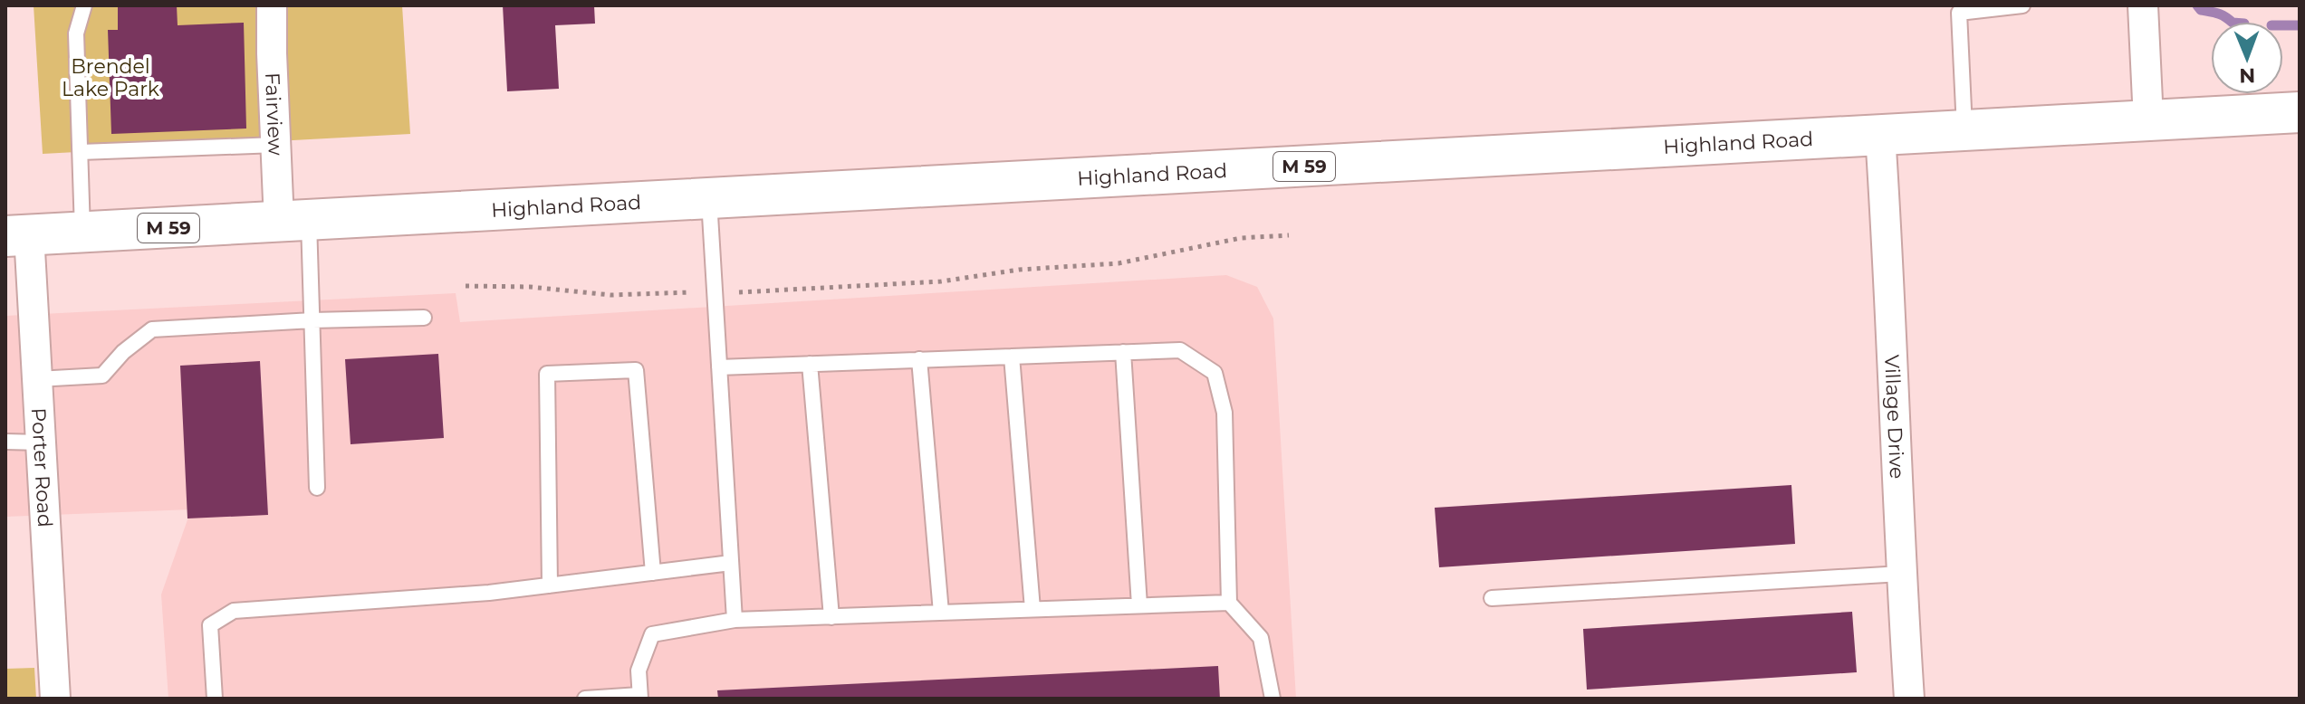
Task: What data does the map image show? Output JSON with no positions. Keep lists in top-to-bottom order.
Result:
{
  "streets": {
    "highway": ["Highland Road", "M 59"],
    "street": ["Fairview", "Village Drive", "Porter Road"]
  },
  "crossings": [
    ["Fairview", "Highland Road"],
    ["Highland Road", "Village Drive"],
    ["Highland Road", "Porter Road"]
  ],
  "parks": ["Brendel Lake Park"],
  "north": "bottom"
}
